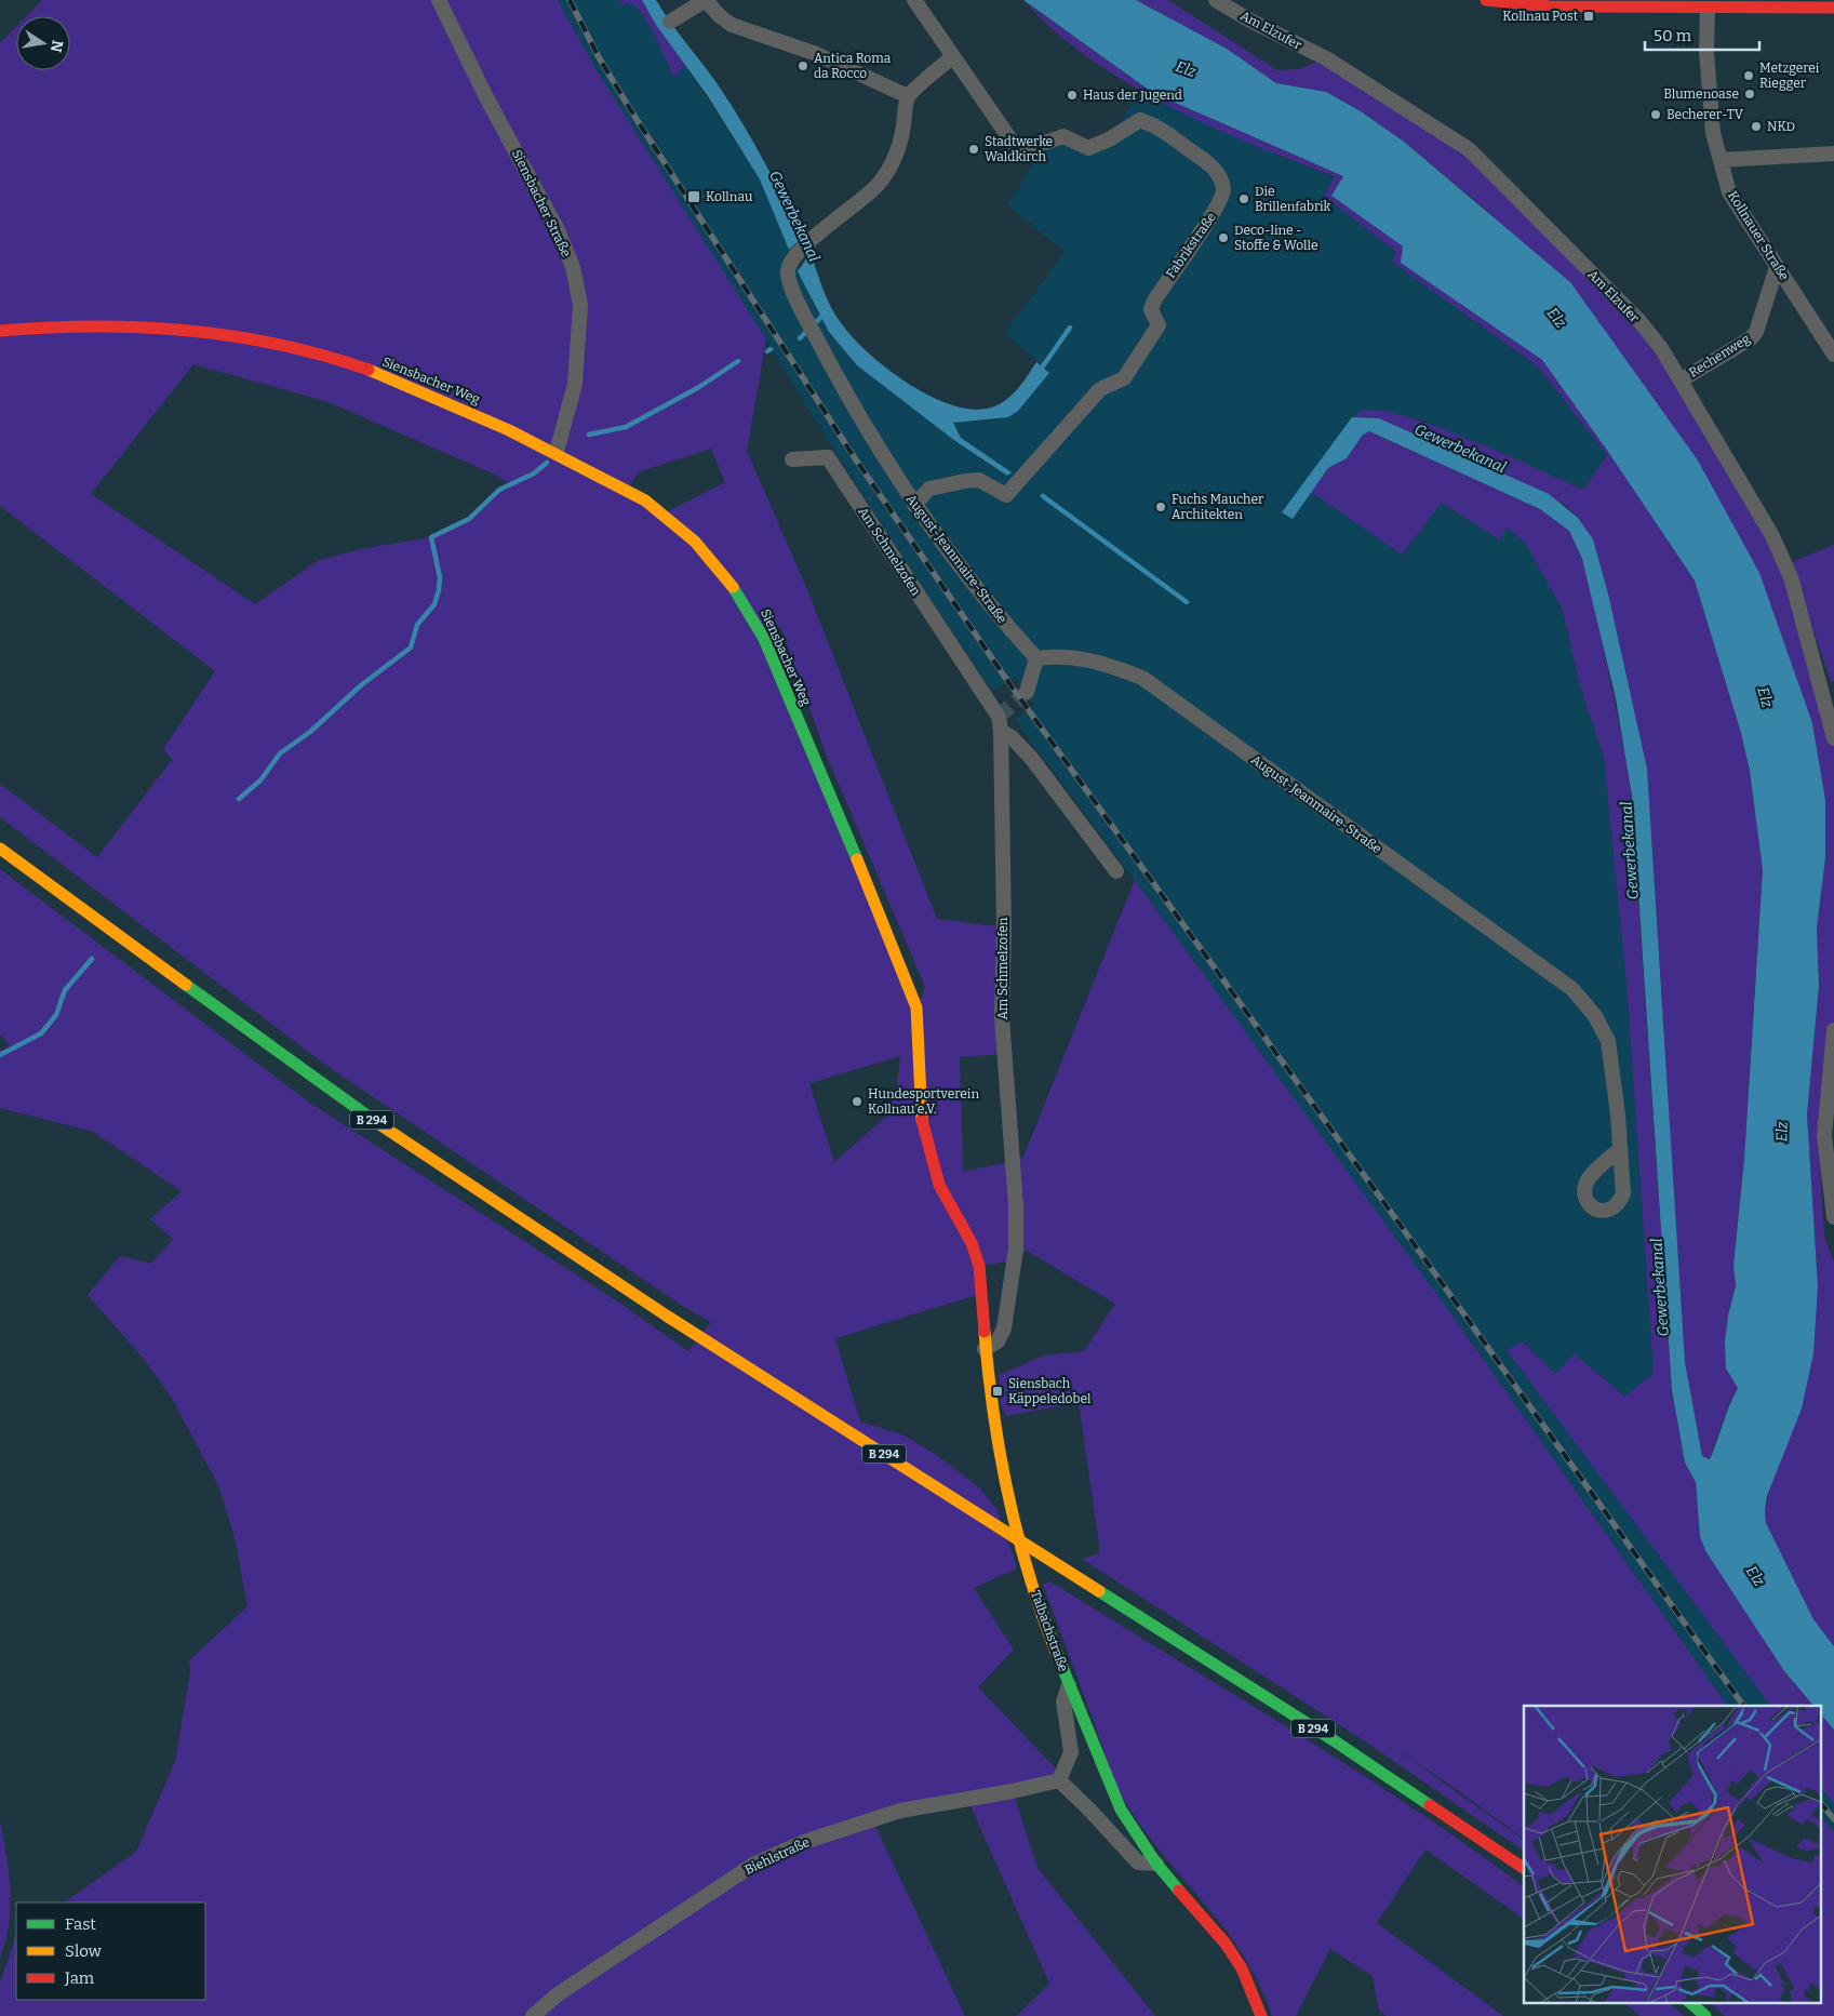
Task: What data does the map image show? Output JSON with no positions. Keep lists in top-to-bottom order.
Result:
{
  "streets": {
    "main road": ["Siensbacher Weg", "B 294", "Talbachstraße"],
    "street": [
      "Am Elzufer",
      "Siensbacher Straße",
      "Kollnauer Straße",
      "Fabrikstraße",
      "Rechenweg",
      "Am Schmelzofen",
      "August-Jeanmaire-Straße",
      "Biehlstraße"
    ]
  },
  "crossings": [
    ["Am Elzufer", "Rechenweg"],
    ["Siensbacher Straße", "Siensbacher Weg"],
    ["Kollnauer Straße", "Rechenweg"],
    ["Fabrikstraße", "August-Jeanmaire-Straße"],
    ["Siensbacher Weg", "Am Schmelzofen"],
    ["Siensbacher Weg", "Talbachstraße"],
    ["Am Schmelzofen", "Talbachstraße"]
  ],
  "water": ["Elz", "Gewerbekanal"],
  "places": {
    "transit": ["Kollnau Post", "Kollnau", "Siensbach Käppeledobel"],
    "other": [
      "Antica Roma da Rocco",
      "Metzgerei Riegger",
      "Blumenoase",
      "Haus der Jugend",
      "Becherer-TV",
      "NKD",
      "Stadtwerke Waldkirch",
      "Die Brillenfabrik",
      "Deco-line - Stoffe & Wolle",
      "Fuchs Maucher Architekten",
      "Hundesportverein Kollnau e.V."
    ]
  },
  "legend": ["Fast", "Slow", "Jam"],
  "scale_bar": "50 m",
  "north": "right"
}
